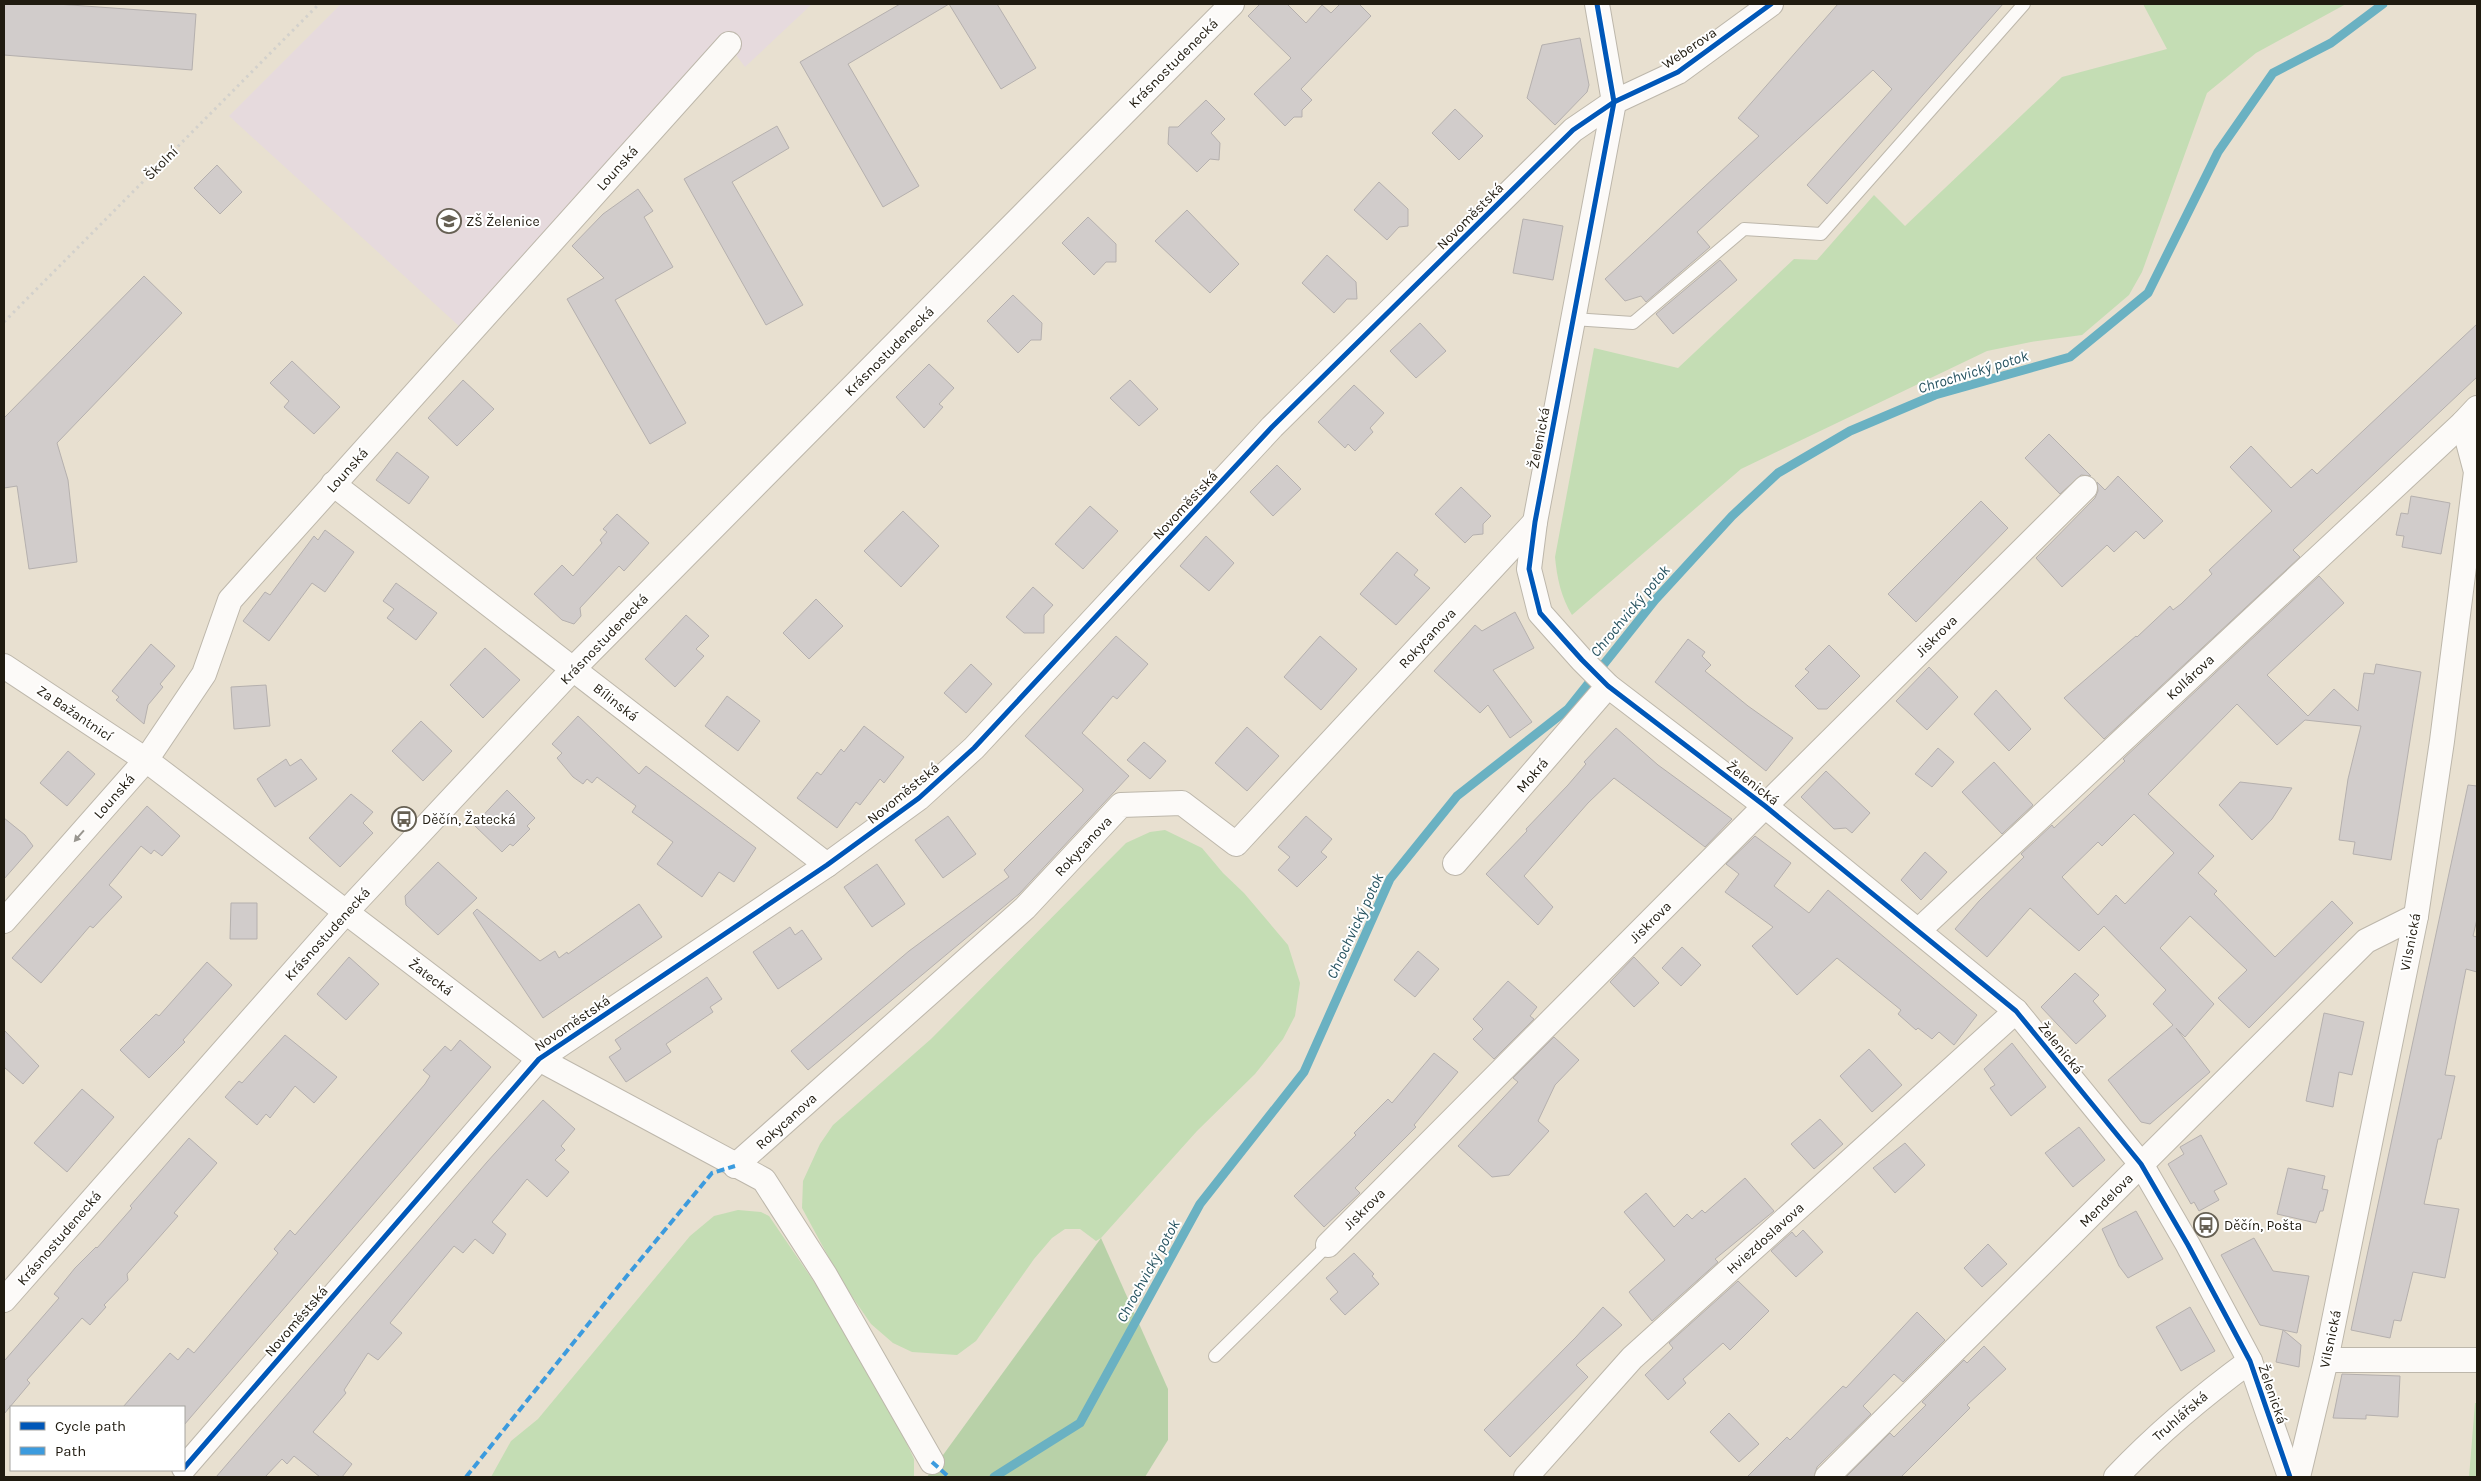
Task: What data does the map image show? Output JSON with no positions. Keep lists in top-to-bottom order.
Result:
{
  "streets": {
    "street": [
      "Weberova",
      "Krásnostudenecká",
      "Lounská",
      "Novoměstská",
      "Želenická",
      "Jiskrova",
      "Rokycanova",
      "Kollárova",
      "Bílinská",
      "Za Bažantnicí",
      "Mokrá",
      "Vilsnická",
      "Žatecká",
      "Mendelova",
      "Hviezdoslavova",
      "Truhlářská"
    ],
    "path": ["Školní"]
  },
  "crossings": [
    ["Weberova", "Novoměstská"],
    ["Weberova", "Želenická"],
    ["Krásnostudenecká", "Bílinská"],
    ["Krásnostudenecká", "Žatecká"],
    ["Lounská", "Bílinská"],
    ["Lounská", "Za Bažantnicí"],
    ["Lounská", "Žatecká"],
    ["Novoměstská", "Želenická"],
    ["Novoměstská", "Bílinská"],
    ["Novoměstská", "Žatecká"],
    ["Želenická", "Jiskrova"],
    ["Želenická", "Rokycanova"],
    ["Želenická", "Kollárova"],
    ["Želenická", "Mokrá"],
    ["Želenická", "Mendelova"],
    ["Želenická", "Hviezdoslavova"],
    ["Želenická", "Truhlářská"],
    ["Rokycanova", "Žatecká"],
    ["Kollárova", "Vilsnická"],
    ["Za Bažantnicí", "Žatecká"],
    ["Vilsnická", "Mendelova"]
  ],
  "water": ["Chrochvický potok"],
  "places": {
    "school or university": ["ZŠ Želenice"],
    "bus stop": ["Děčín, Žatecká", "Děčín, Pošta"]
  },
  "legend": ["Cycle path", "Path"]
}
